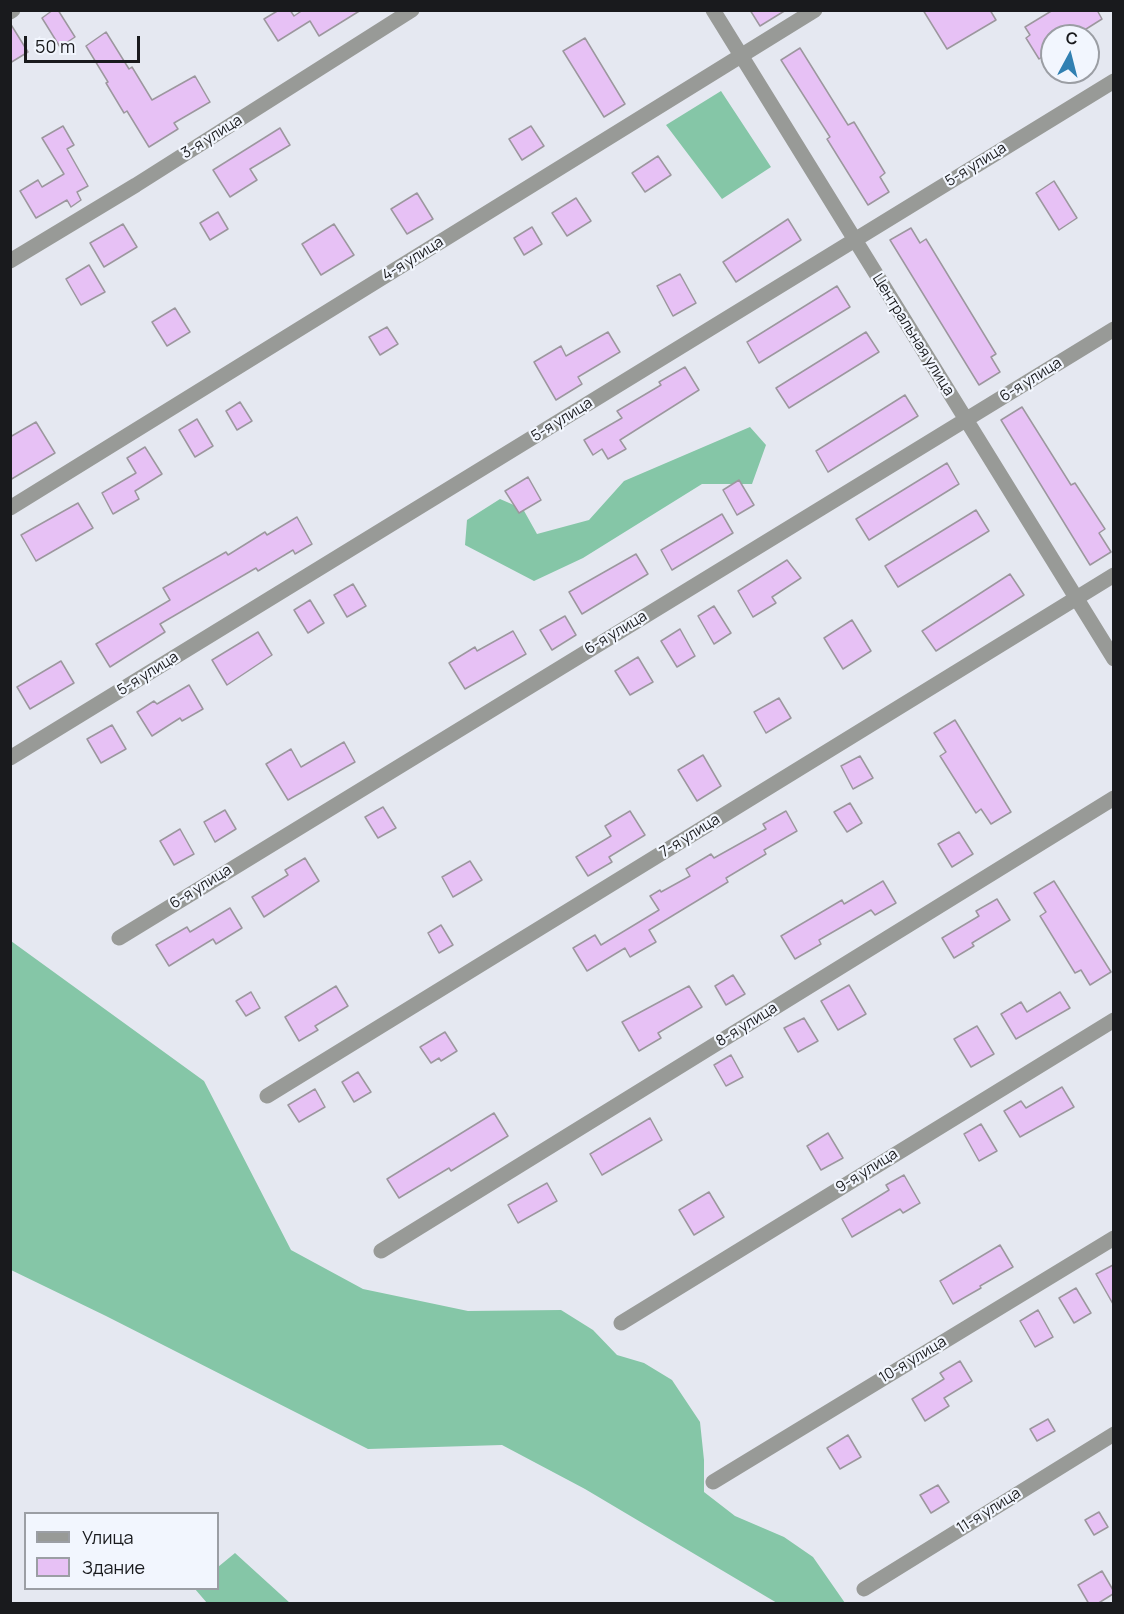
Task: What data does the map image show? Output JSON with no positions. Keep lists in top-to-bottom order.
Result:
{
  "streets": {
    "street": [
      "3-я улица",
      "5-я улица",
      "4-я улица",
      "Центральная улица",
      "6-я улица",
      "7-я улица",
      "8-я улица",
      "9-я улица",
      "10-я улица",
      "11-я улица"
    ]
  },
  "crossings": [
    ["5-я улица", "Центральная улица"],
    ["4-я улица", "Центральная улица"],
    ["Центральная улица", "6-я улица"],
    ["Центральная улица", "7-я улица"]
  ],
  "legend": ["Улица", "Здание"],
  "scale_bar": "50 m",
  "north": "top"
}
